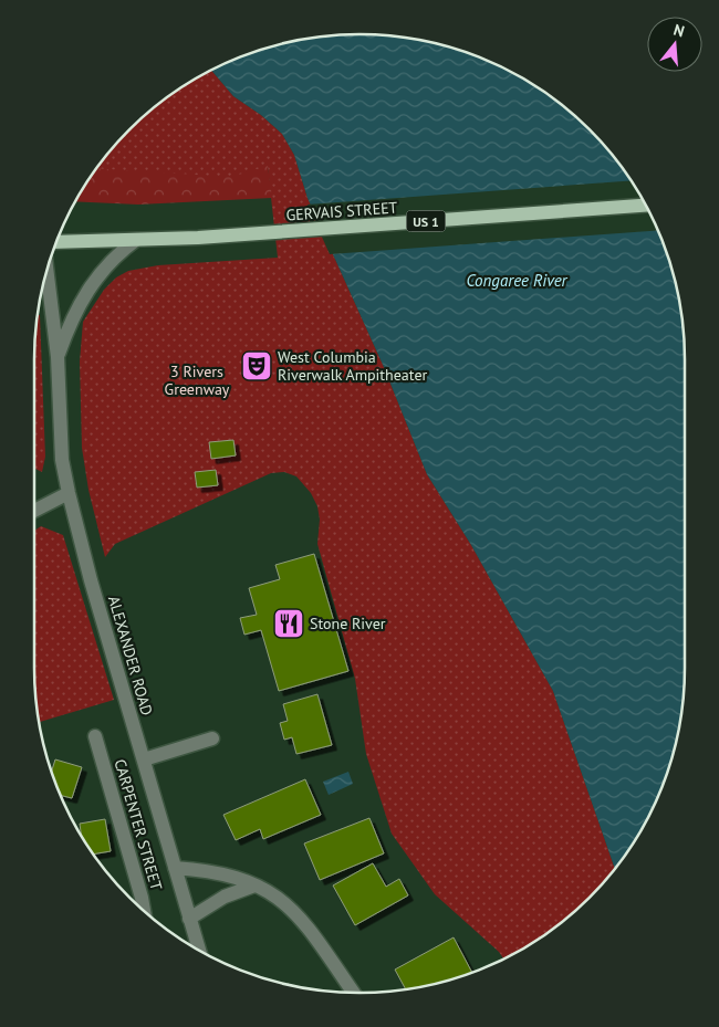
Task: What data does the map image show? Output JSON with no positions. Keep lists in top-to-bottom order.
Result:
{
  "streets": {
    "main road": ["GERVAIS STREET", "US 1"],
    "street": ["ALEXANDER ROAD", "CARPENTER STREET"]
  },
  "crossings": [
    ["GERVAIS STREET", "US 1"],
    ["GERVAIS STREET", "ALEXANDER ROAD"],
    ["US 1", "ALEXANDER ROAD"]
  ],
  "water": ["Congaree River"],
  "parks": ["3 Rivers Greenway"],
  "places": {
    "theatre": ["West Columbia Riverwalk Ampitheater"],
    "restaurant": ["Stone River"]
  },
  "north": "top"
}
